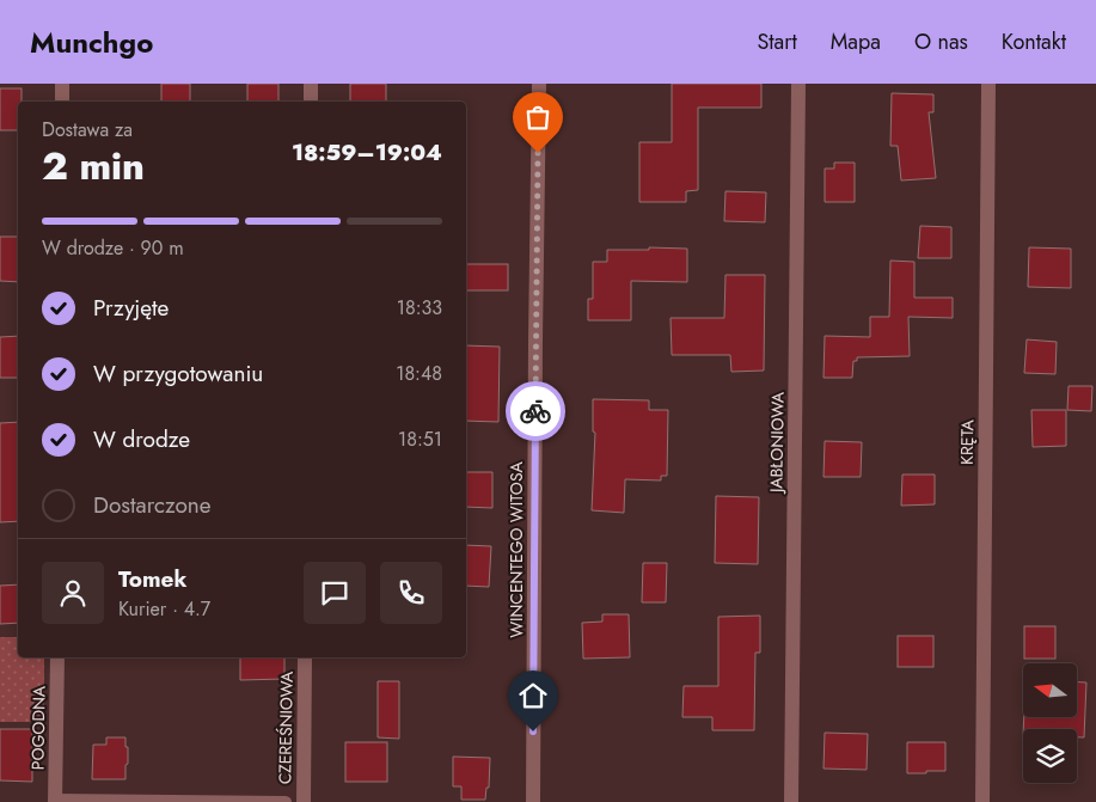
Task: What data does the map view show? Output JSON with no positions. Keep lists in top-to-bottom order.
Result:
{
  "streets": {
    "street": [
      "JABŁONIOWA",
      "KRĘTA",
      "WINCENTEGO WITOSA",
      "POGODNA",
      "CZEREŚNIOWA"
    ]
  },
  "north": "left",
  "page": {
    "header": "Munchgo",
    "nav": [
      "Start",
      "Mapa",
      "O nas",
      "Kontakt"
    ],
    "heading": ["2 min", "Dostawa za", "18:59–19:04"],
    "panel": ["Tomek", "Kurier · 4.7"],
    "bar": "W drodze · 90 m",
    "list": [
      ["Przyjęte", "18:33"],
      ["W przygotowaniu", "18:48"],
      ["W drodze", "18:51"],
      "Dostarczone"
    ]
  }
}
